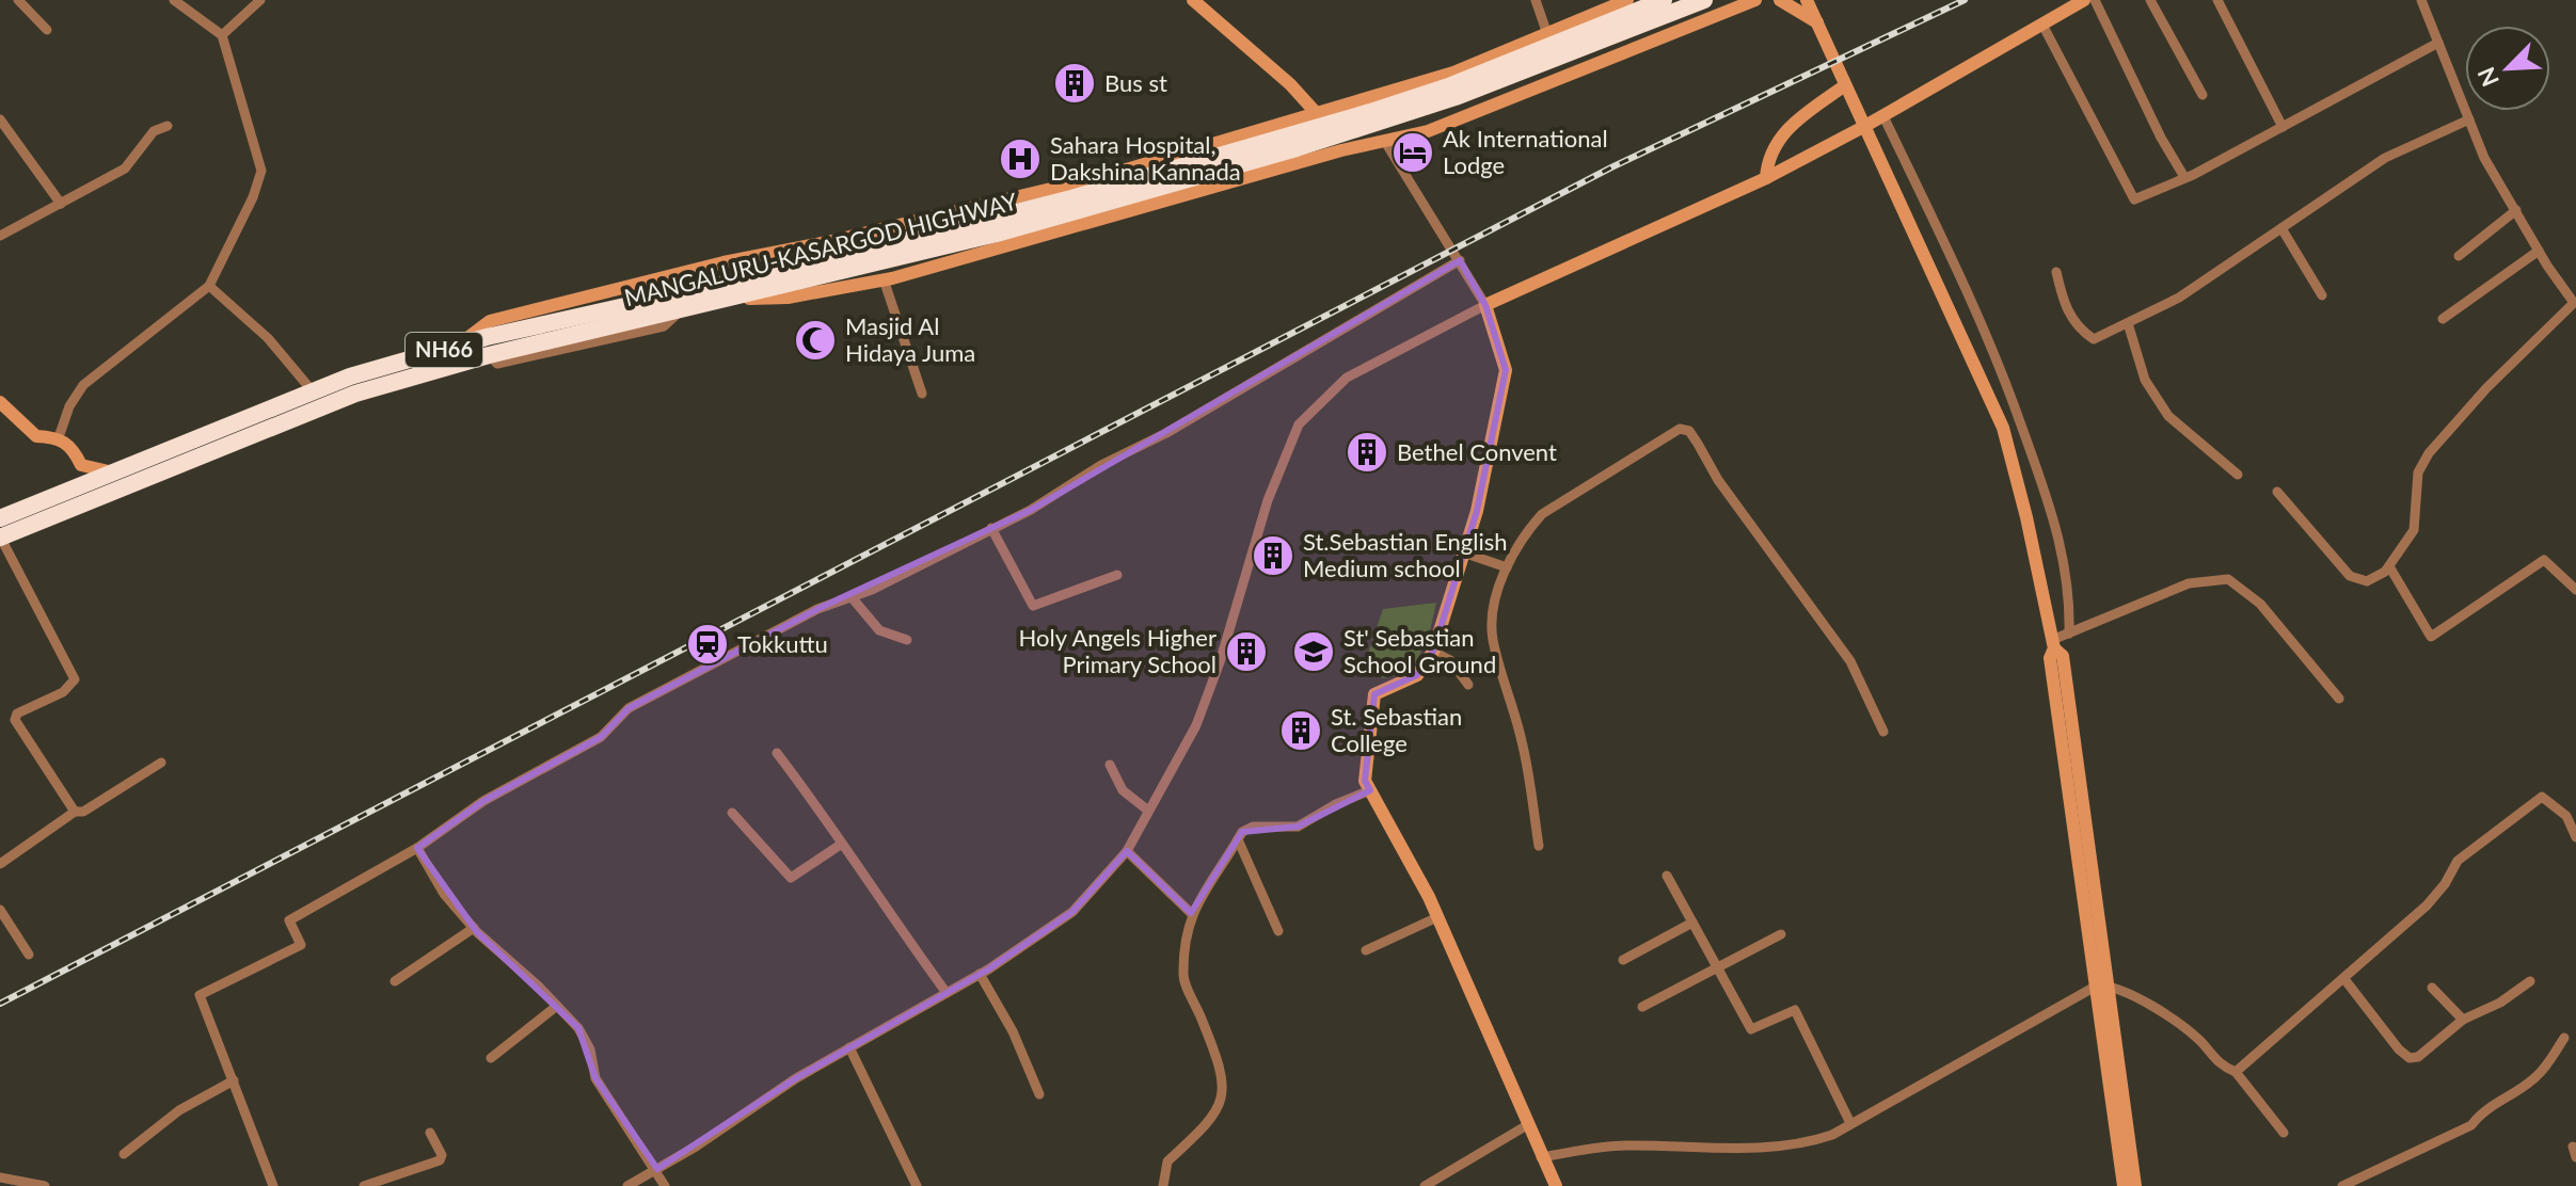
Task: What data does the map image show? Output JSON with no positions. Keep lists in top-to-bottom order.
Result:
{
  "streets": {
    "highway": ["MANGALURU-KASARGOD HIGHWAY", "NH66"]
  },
  "places": {
    "building": [
      "Bus st",
      "Bethel Convent",
      "St.Sebastian English Medium school",
      "Holy Angels Higher Primary School",
      "St. Sebastian College"
    ],
    "hotel": ["Ak International Lodge"],
    "hospital": ["Sahara Hospital, Dakshina Kannada"],
    "mosque": ["Masjid Al Hidaya Juma"],
    "station": ["Tokkuttu"],
    "school or university": ["St' Sebastian School Ground"]
  },
  "north": "bottom left"
}
